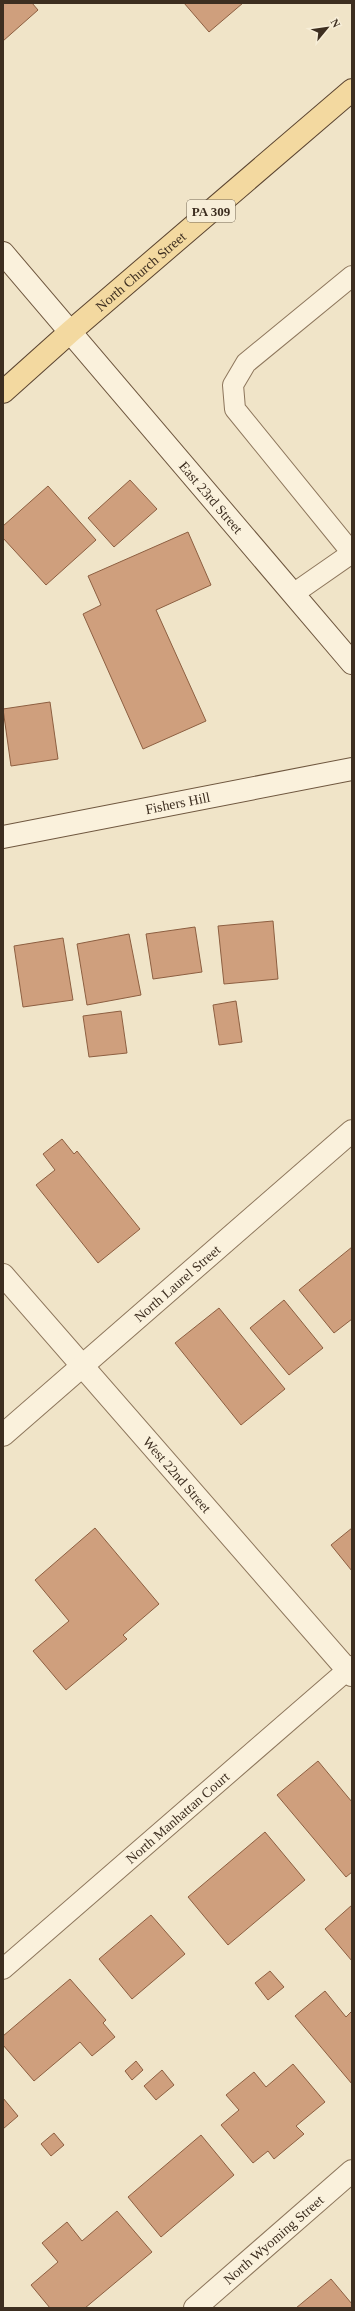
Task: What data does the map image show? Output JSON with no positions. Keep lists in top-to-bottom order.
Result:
{
  "streets": {
    "main road": ["PA 309", "North Church Street"],
    "street": [
      "East 23rd Street",
      "Fishers Hill",
      "North Laurel Street",
      "West 22nd Street",
      "North Wyoming Street"
    ],
    "lane": ["North Manhattan Court"]
  },
  "crossings": [
    ["North Church Street", "East 23rd Street"],
    ["North Laurel Street", "West 22nd Street"],
    ["West 22nd Street", "North Manhattan Court"]
  ],
  "north": "top right"
}
